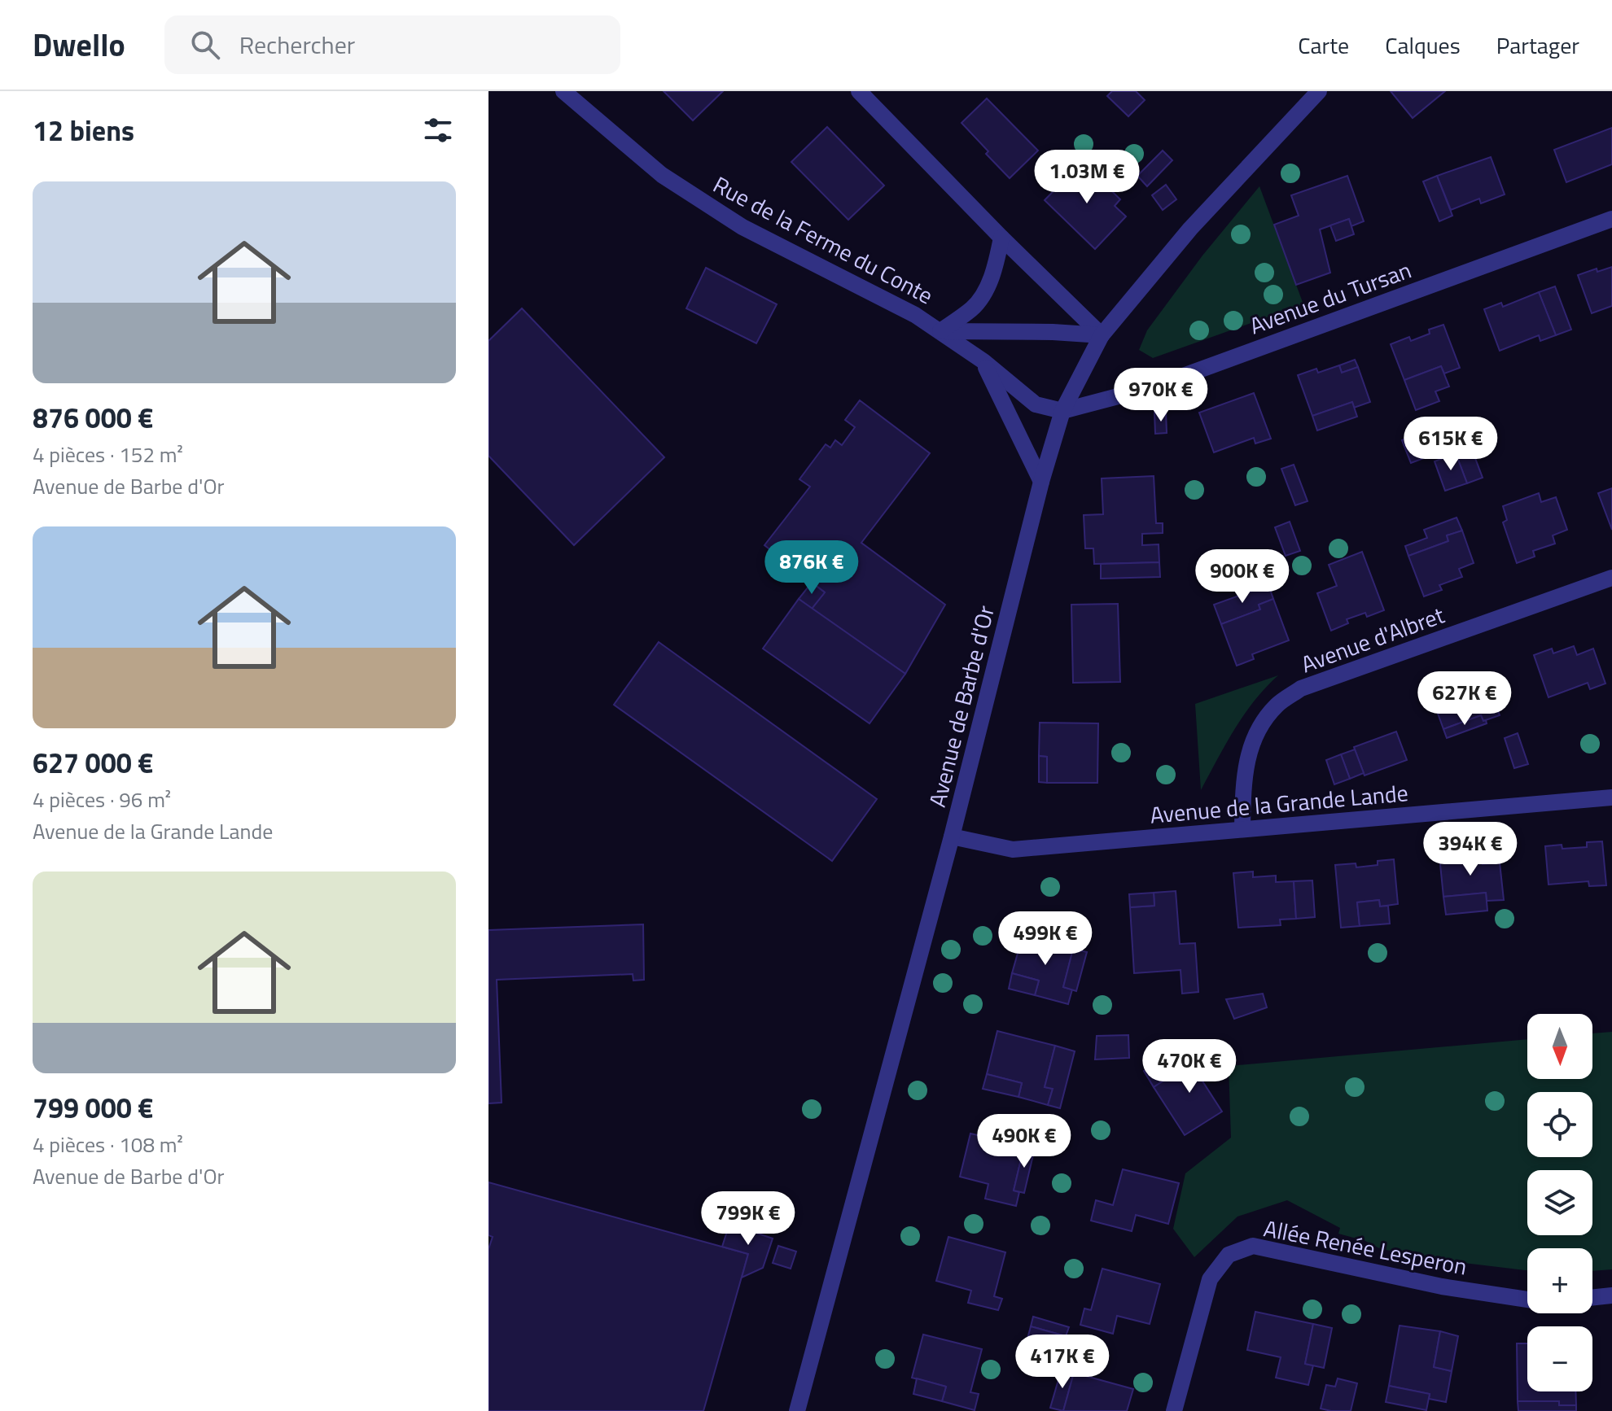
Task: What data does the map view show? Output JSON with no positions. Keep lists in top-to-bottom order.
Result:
{
  "streets": {
    "street": [
      "Rue de la Ferme du Conte",
      "Avenue du Tursan",
      "Avenue d'Albret",
      "Avenue de Barbe d'Or",
      "Avenue de la Grande Lande",
      "Allée Renée Lesperon"
    ]
  },
  "crossings": [
    ["Rue de la Ferme du Conte", "Avenue du Tursan"],
    ["Rue de la Ferme du Conte", "Avenue de Barbe d'Or"],
    ["Avenue du Tursan", "Avenue de Barbe d'Or"],
    ["Avenue d'Albret", "Avenue de la Grande Lande"],
    ["Avenue de Barbe d'Or", "Avenue de la Grande Lande"]
  ],
  "north": "bottom",
  "page": {
    "header": "Dwello",
    "search": "Rechercher",
    "nav": ["Carte", "Calques", "Partager"],
    "heading": "12 biens",
    "price": [
      "1.03M €",
      "970K €",
      "615K €",
      "876K €",
      "900K €",
      "627K €",
      "394K €",
      "499K €",
      "470K €",
      "490K €",
      "799K €",
      "417K €"
    ],
    "list": [
      {
        "name": "876 000 €",
        "note": "4 pièces · 152 m² · Avenue de Barbe d'Or"
      },
      {
        "name": "627 000 €",
        "note": "4 pièces · 96 m² · Avenue de la Grande Lande"
      },
      {
        "name": "799 000 €",
        "note": "4 pièces · 108 m² · Avenue de Barbe d'Or"
      }
    ],
    "map_buttons": ["+", "−"]
  }
}
